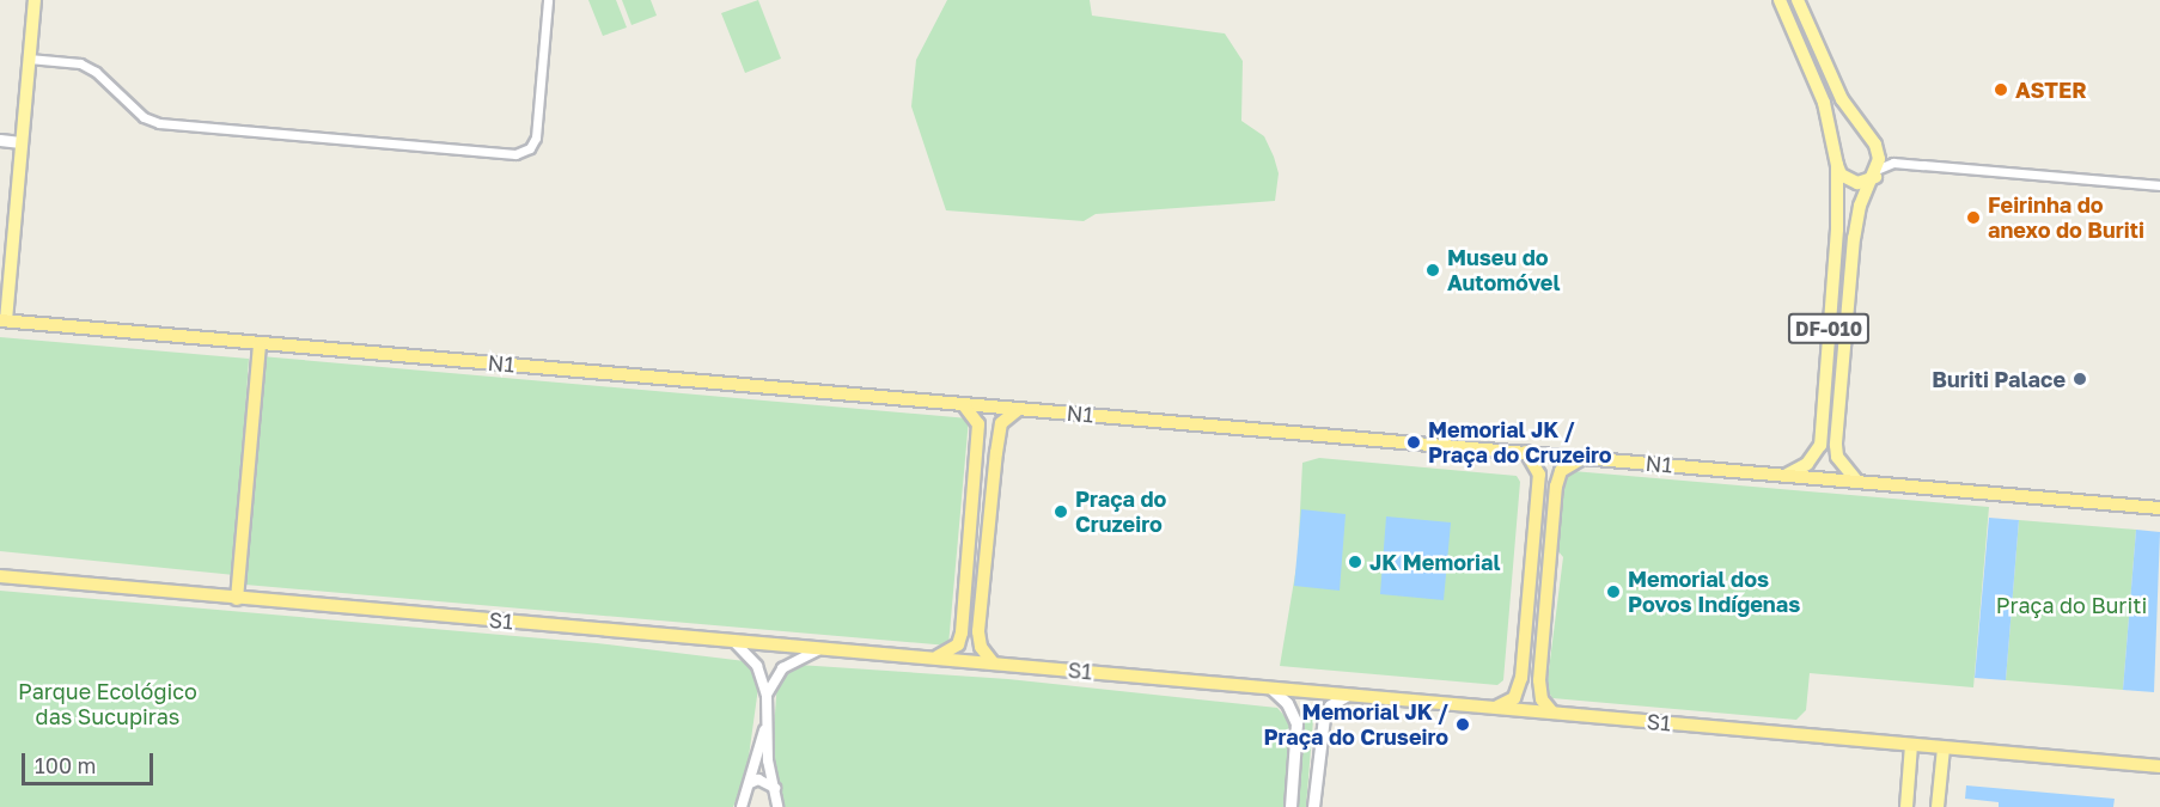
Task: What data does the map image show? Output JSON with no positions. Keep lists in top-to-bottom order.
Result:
{
  "streets": {
    "highway": ["N1", "S1"],
    "main road": ["DF-010"]
  },
  "crossings": [
    ["DF-010", "N1"]
  ],
  "parks": ["Praça do Buriti", "Parque Ecológico das Sucupiras"],
  "places": [
    "ASTER",
    "Feirinha do anexo do Buriti",
    "Museu do Automóvel",
    "Buriti Palace",
    "Memorial JK / Praça do Cruzeiro",
    "Praça do Cruzeiro",
    "JK Memorial",
    "Memorial dos Povos Indígenas",
    "Memorial JK / Praça do Cruseiro"
  ],
  "scale_bar": "100 m"
}
